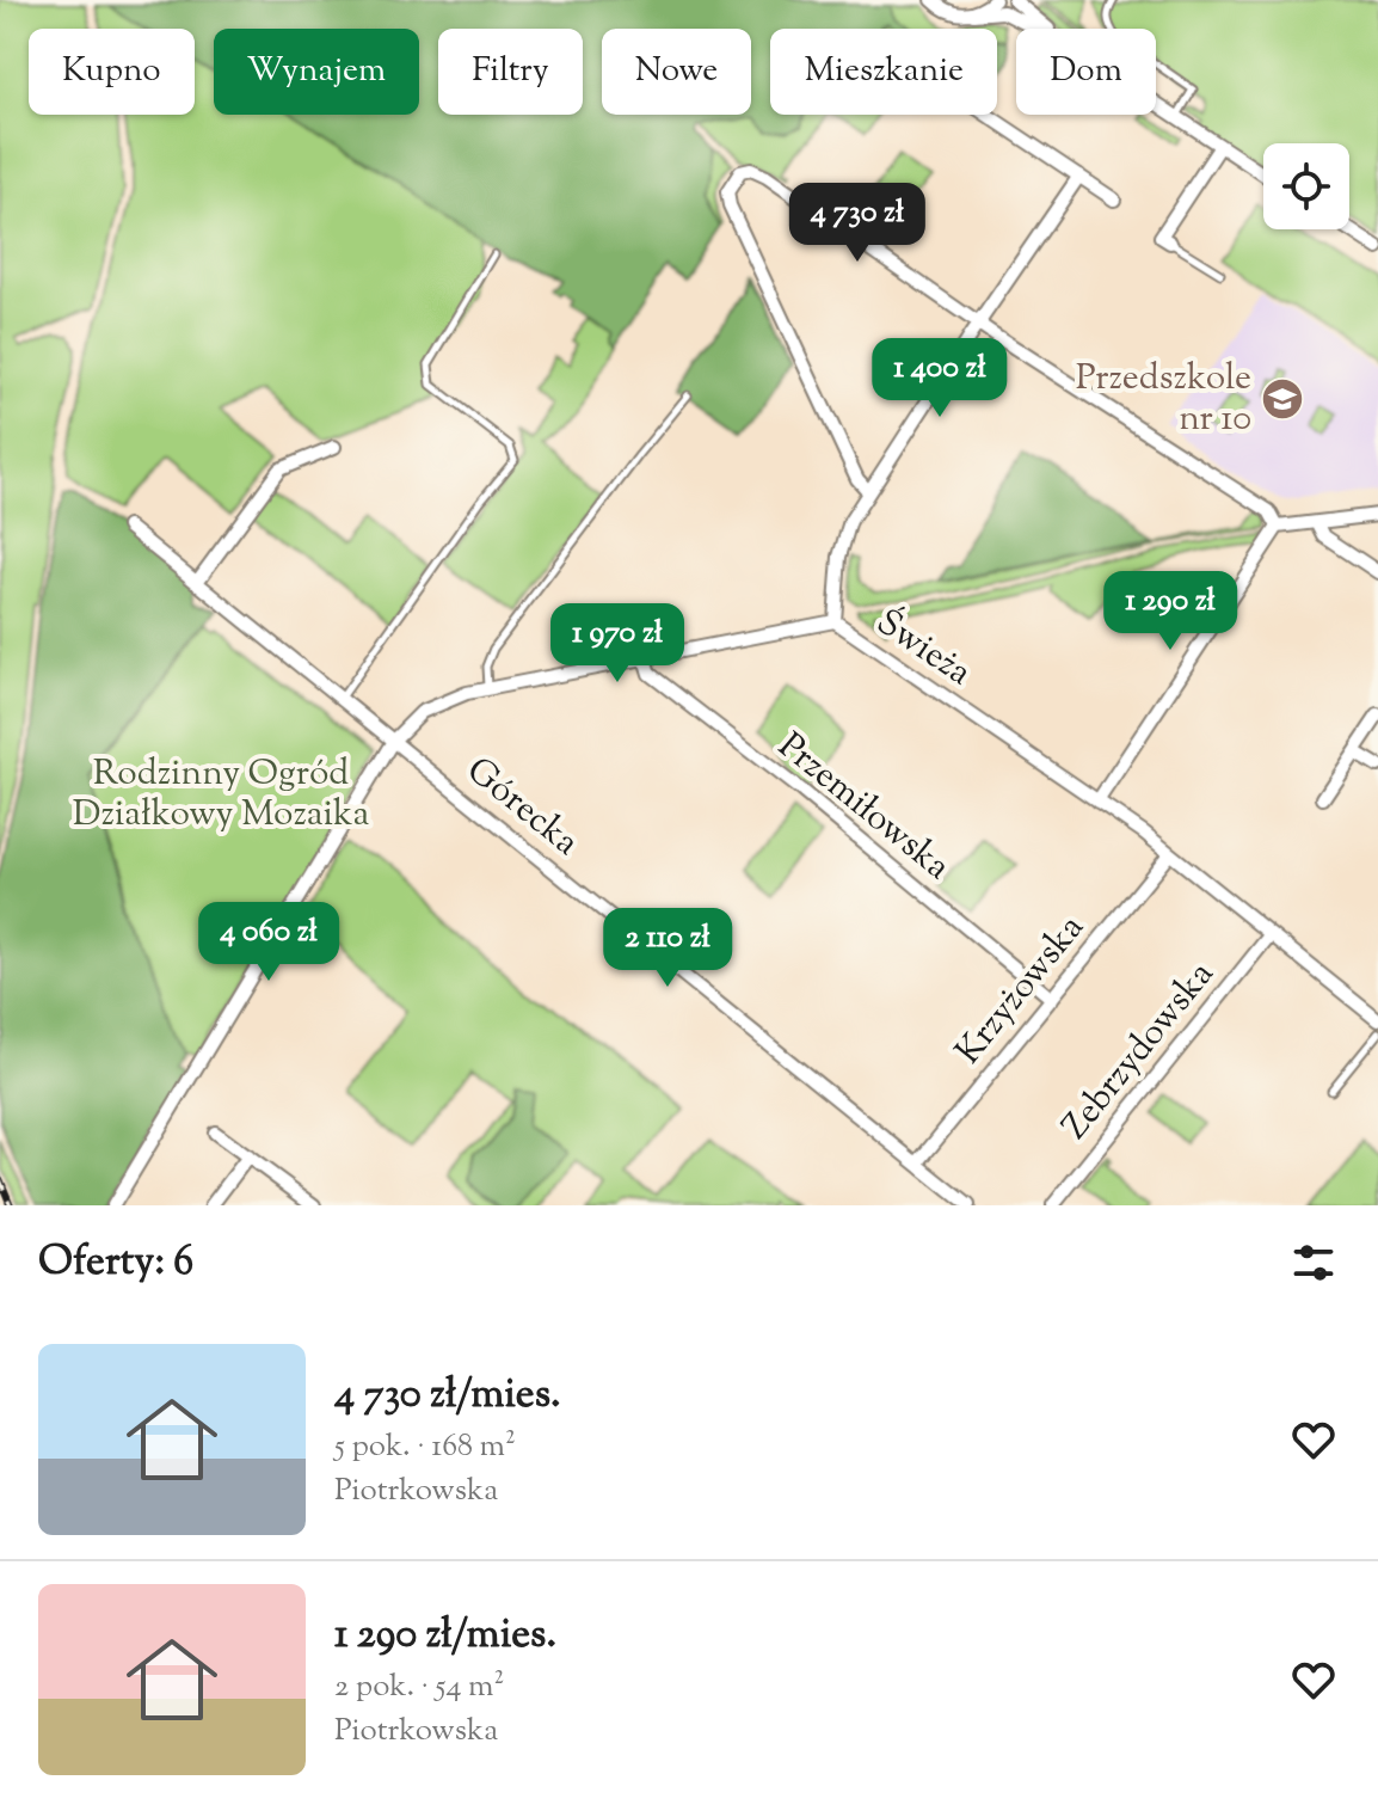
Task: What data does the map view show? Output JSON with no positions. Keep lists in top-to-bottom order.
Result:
{
  "streets": {
    "street": [
      "Świeża",
      "Górecka",
      "Przemiłowska",
      "Krzyżowska",
      "Zebrzydowska"
    ]
  },
  "crossings": [
    ["Świeża", "Krzyżowska"],
    ["Świeża", "Zebrzydowska"],
    ["Górecka", "Krzyżowska"],
    ["Przemiłowska", "Krzyżowska"]
  ],
  "parks": ["Rodzinny Ogród Działkowy Mozaika"],
  "places": {
    "school or university": ["Przedszkole nr 10"]
  },
  "page": {
    "chip": [
      "Kupno",
      "Wynajem",
      "Filtry",
      "Nowe",
      "Mieszkanie",
      "Dom"
    ],
    "price": [
      "4 730 zł",
      "1 400 zł",
      "1 290 zł",
      "1 970 zł",
      "4 060 zł",
      "2 110 zł"
    ],
    "heading": "Oferty: 6",
    "list": [
      {
        "name": "4 730 zł/mies.",
        "note": "5 pok. · 168 m² · Piotrkowska"
      },
      {
        "name": "1 290 zł/mies.",
        "note": "2 pok. · 54 m² · Piotrkowska"
      }
    ]
  }
}
